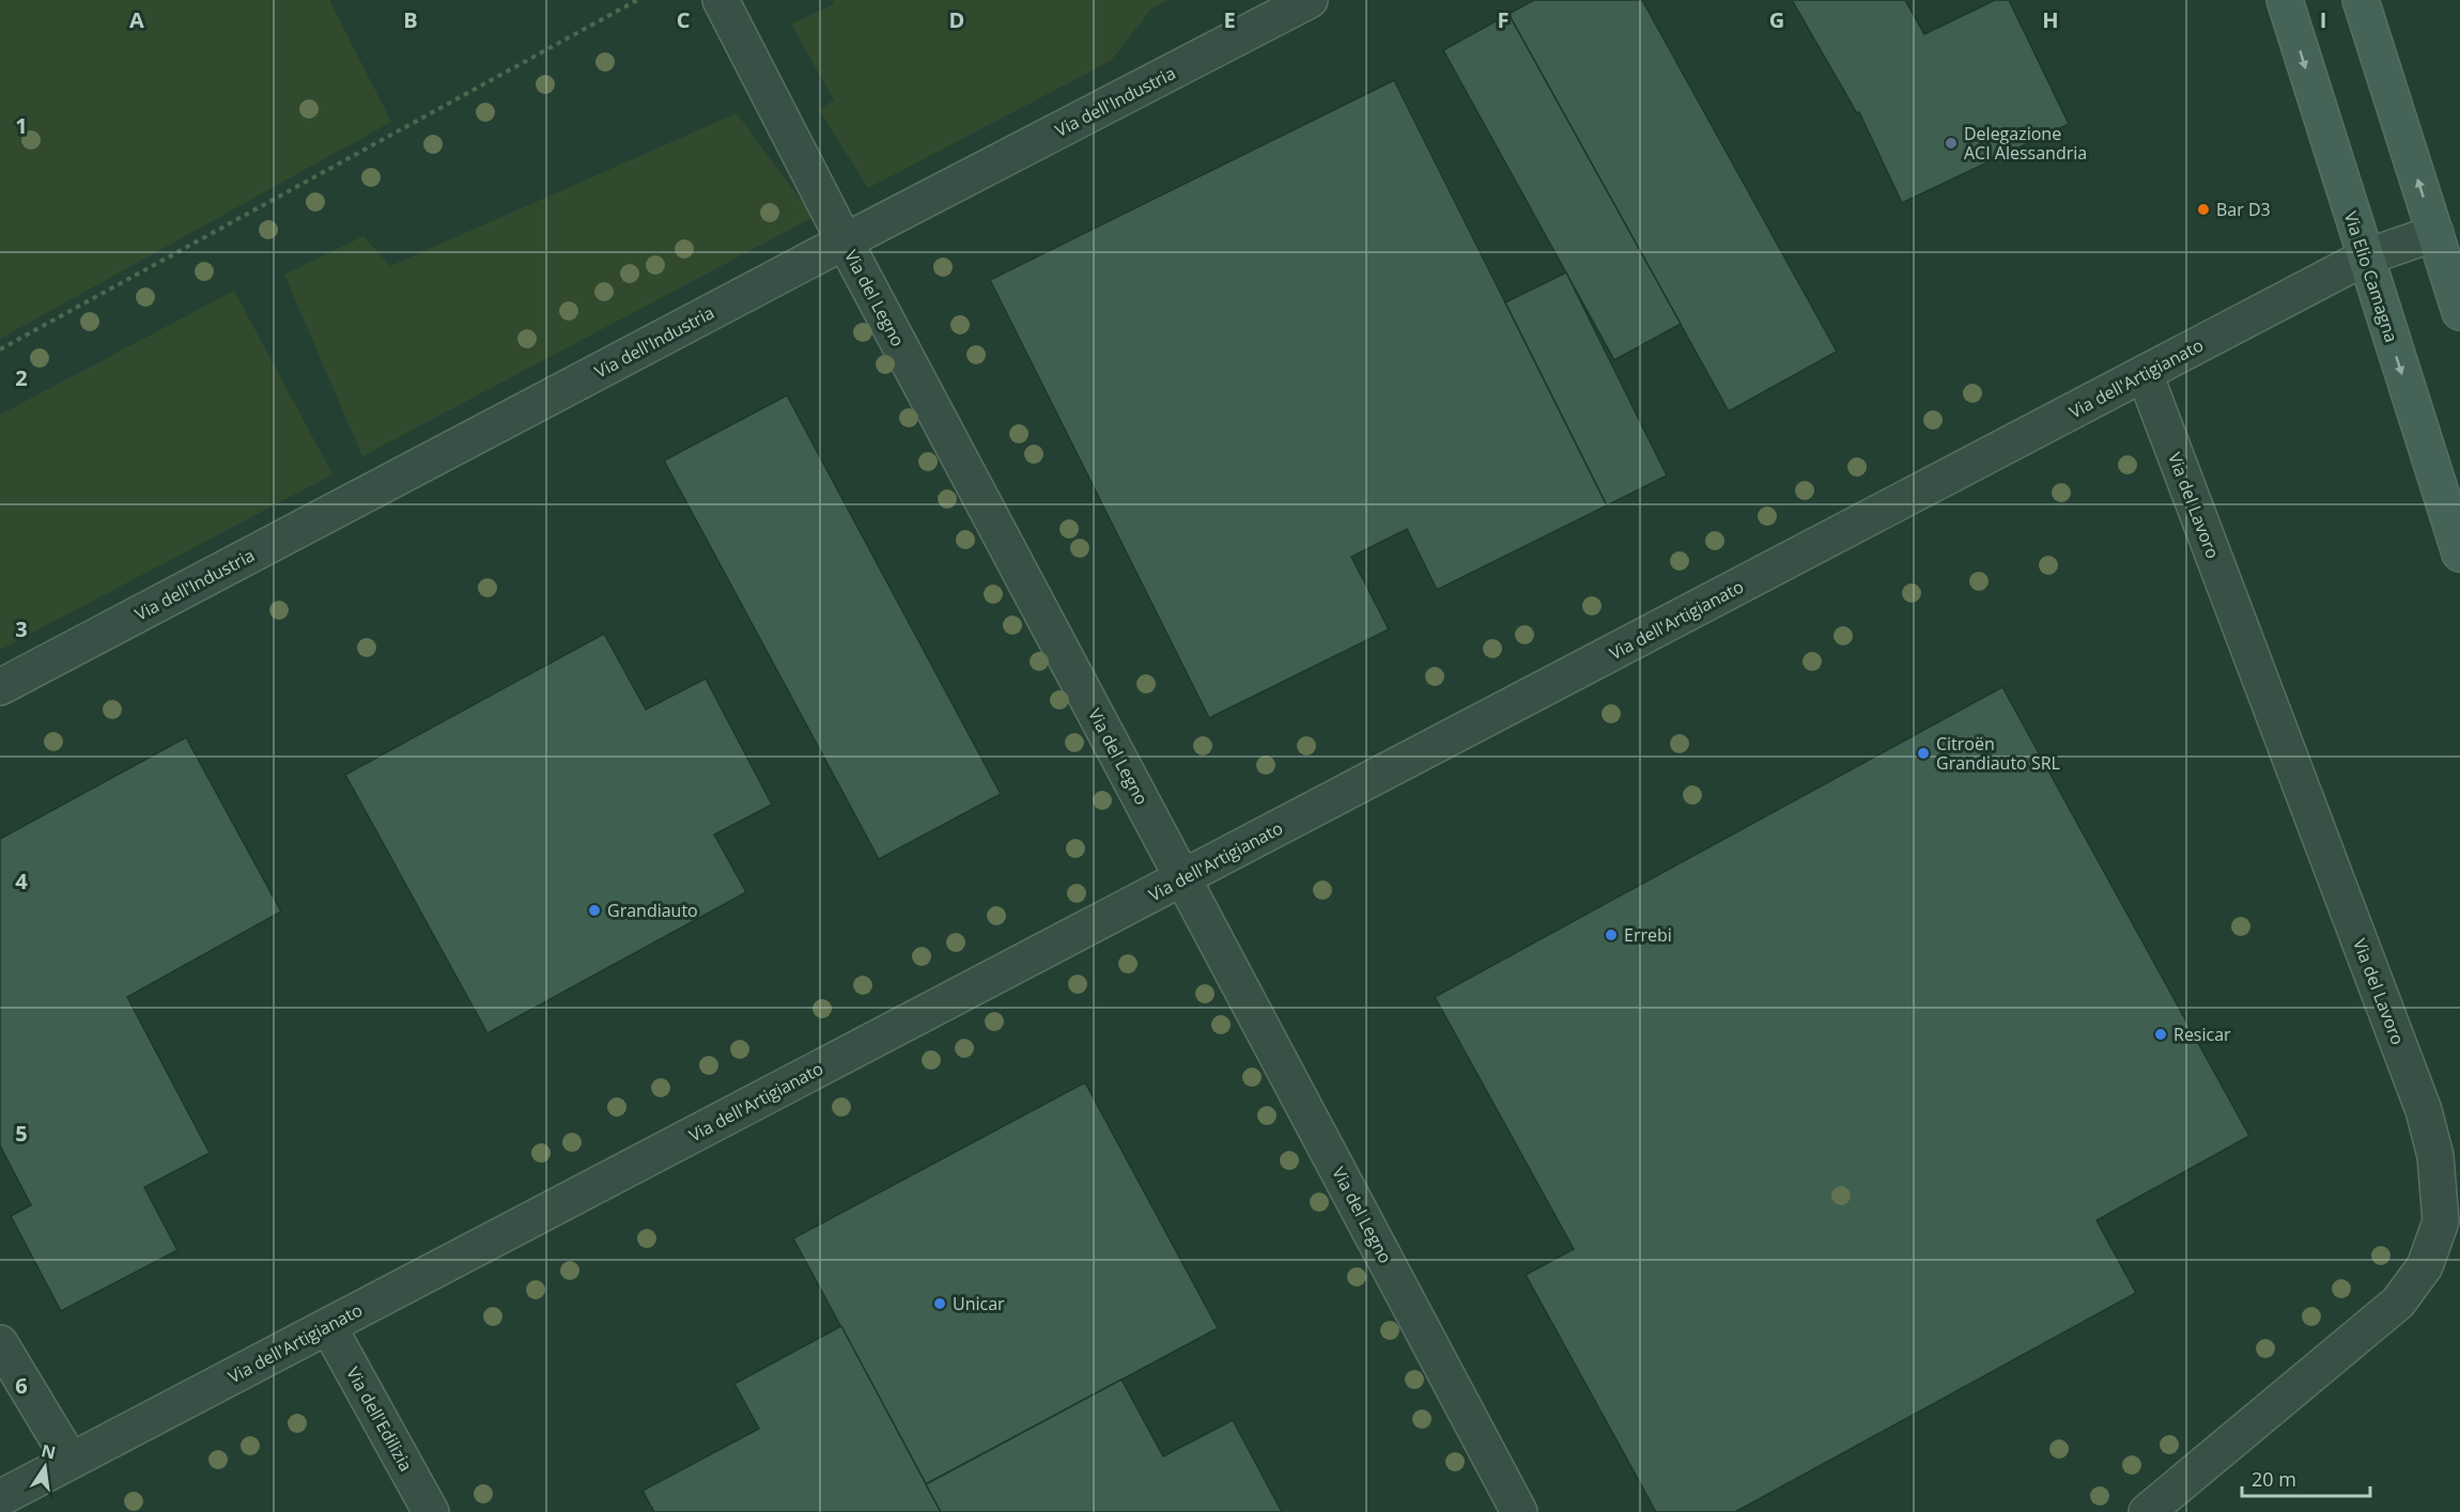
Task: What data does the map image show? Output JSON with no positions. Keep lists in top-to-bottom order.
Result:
{
  "streets": {
    "street": [
      "Via dell'Industria",
      "Via Elio Camagna",
      "Via del Legno",
      "Via dell'Artigianato",
      "Via del Lavoro",
      "Via dell'Edilizia"
    ]
  },
  "crossings": [
    ["Via dell'Industria", "Via del Legno"],
    ["Via Elio Camagna", "Via dell'Artigianato"],
    ["Via del Legno", "Via dell'Artigianato"],
    ["Via dell'Artigianato", "Via del Lavoro"],
    ["Via dell'Artigianato", "Via dell'Edilizia"]
  ],
  "places": [
    "Delegazione ACI Alessandria",
    "Bar D3",
    "Citroën Grandiauto SRL",
    "Grandiauto",
    "Errebi",
    "Resicar",
    "Unicar"
  ],
  "scale_bar": "20 m",
  "north": "top",
  "grid": {
    "columns": [
      "A",
      "B",
      "C",
      "D",
      "E",
      "F",
      "G",
      "H",
      "I"
    ],
    "rows": [
      "1",
      "2",
      "3",
      "4",
      "5",
      "6"
    ]
  }
}
